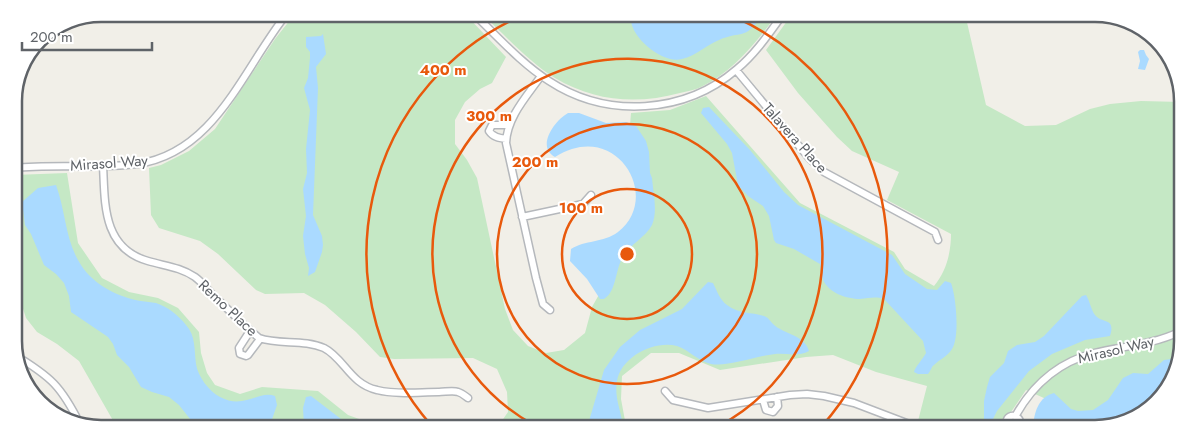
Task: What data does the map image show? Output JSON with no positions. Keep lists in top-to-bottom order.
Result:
{
  "streets": {
    "street": ["Talavera Place", "Mirasol Way", "Remo Place"]
  },
  "crossings": [
    ["Mirasol Way", "Remo Place"]
  ],
  "scale_bar": "200 m",
  "rings": [
    "400 m",
    "300 m",
    "200 m",
    "100 m"
  ]
}
